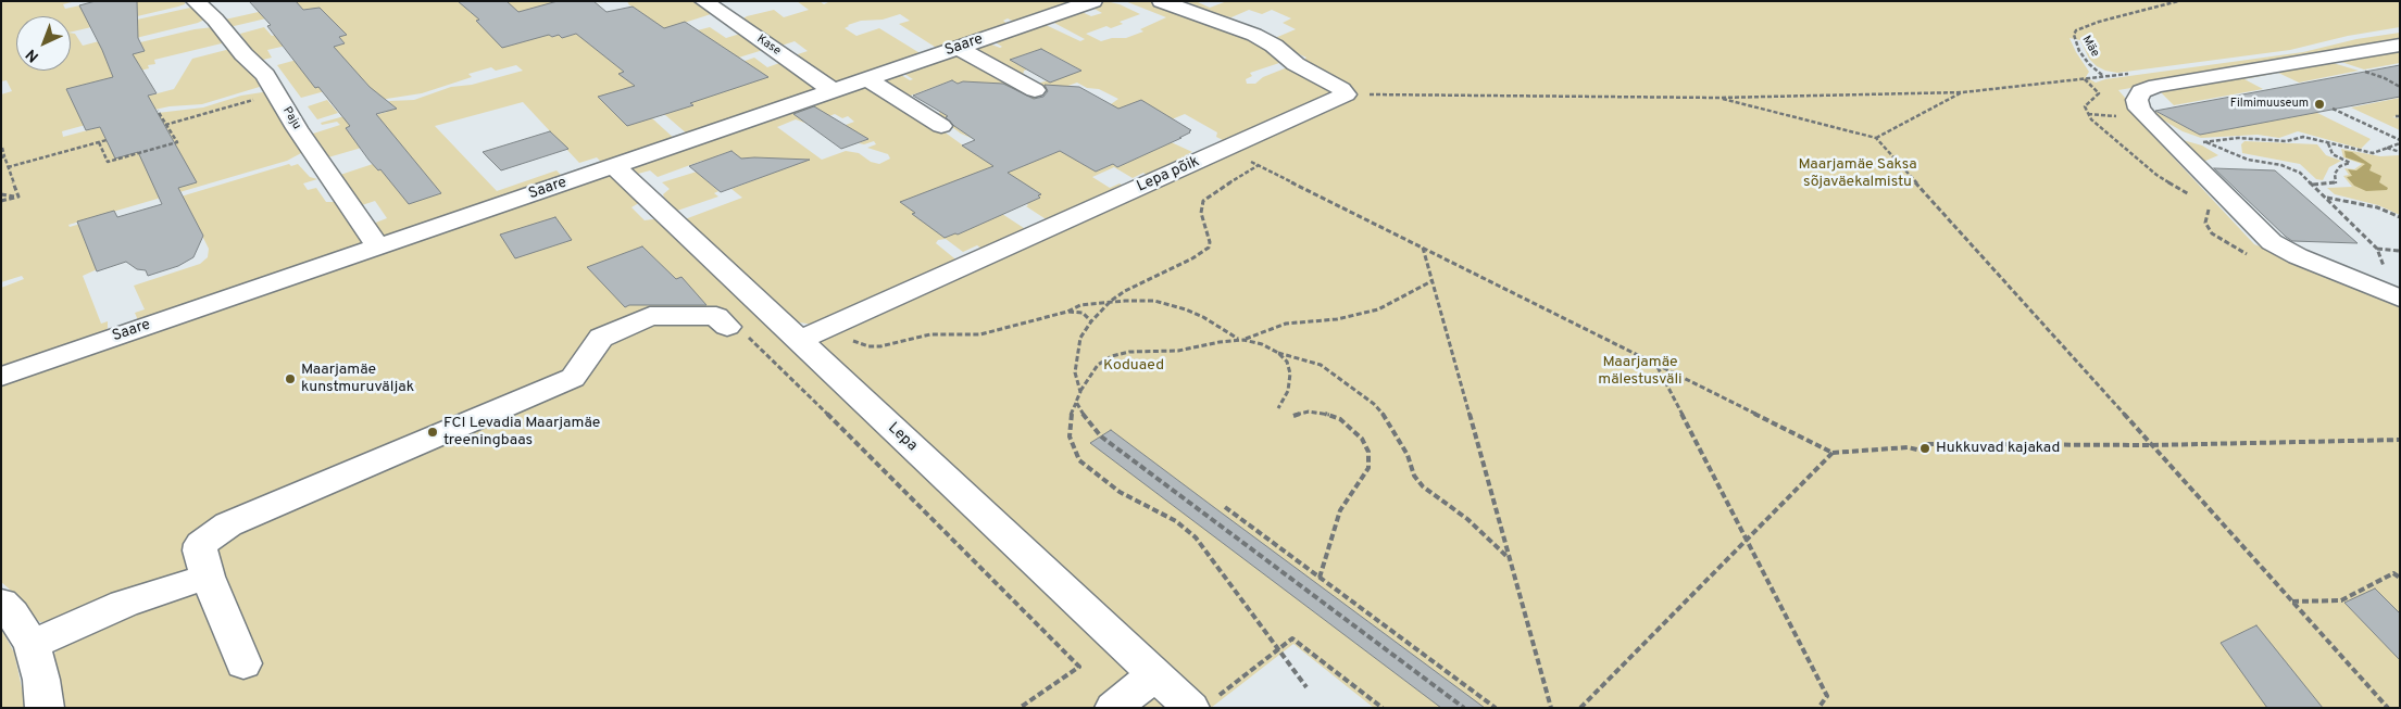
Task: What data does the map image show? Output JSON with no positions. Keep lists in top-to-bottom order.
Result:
{
  "streets": {
    "street": [
      "Kase",
      "Saare",
      "Paju",
      "Lepa põik",
      "Lepa"
    ],
    "path": ["Mäe"]
  },
  "crossings": [
    ["Kase", "Saare"],
    ["Saare", "Paju"],
    ["Saare", "Lepa"],
    ["Lepa põik", "Lepa"]
  ],
  "parks": ["Maarjamäe Saksa sõjaväekalmistu", "Maarjamäe mälestusväli", "Koduaed"],
  "places": [
    "Filmimuuseum",
    "Maarjamäe kunstmuruväljak",
    "FCI Levadia Maarjamäe treeningbaas",
    "Hukkuvad kajakad"
  ],
  "north": "bottom left"
}
